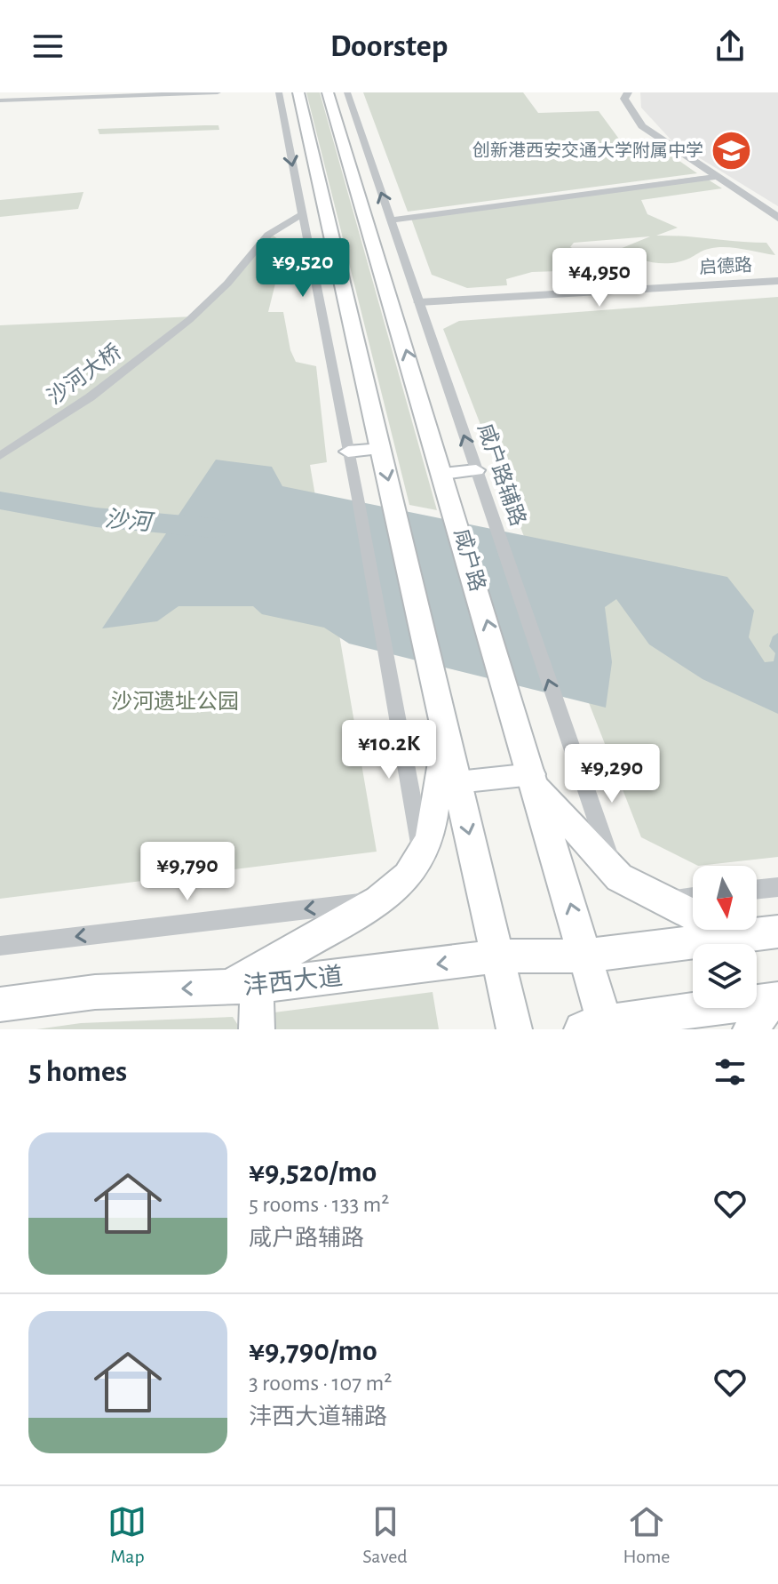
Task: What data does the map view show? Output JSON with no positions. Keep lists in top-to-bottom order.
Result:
{
  "streets": {
    "main road": ["咸户路", "沣西大道"],
    "street": ["启德路", "沙河大桥", "咸户路辅路"]
  },
  "crossings": [
    ["启德路", "咸户路辅路"],
    ["咸户路", "沣西大道"]
  ],
  "one_way": ["沣西大道"],
  "water": ["沙河"],
  "parks": ["沙河遗址公园"],
  "places": {
    "school or university": ["创新港西安交通大学附属中学"]
  },
  "north": "bottom",
  "page": {
    "header": "Doorstep",
    "price": [
      "¥9,520",
      "¥4,950",
      "¥10.2K",
      "¥9,290",
      "¥9,790"
    ],
    "heading": "5 homes",
    "list": [
      {
        "name": "¥9,520/mo",
        "note": "5 rooms · 133 m² · 咸户路辅路"
      },
      {
        "name": "¥9,790/mo",
        "note": "3 rooms · 107 m² · 沣西大道辅路"
      }
    ],
    "tabs": ["Map", "Saved", "Home"]
  }
}
